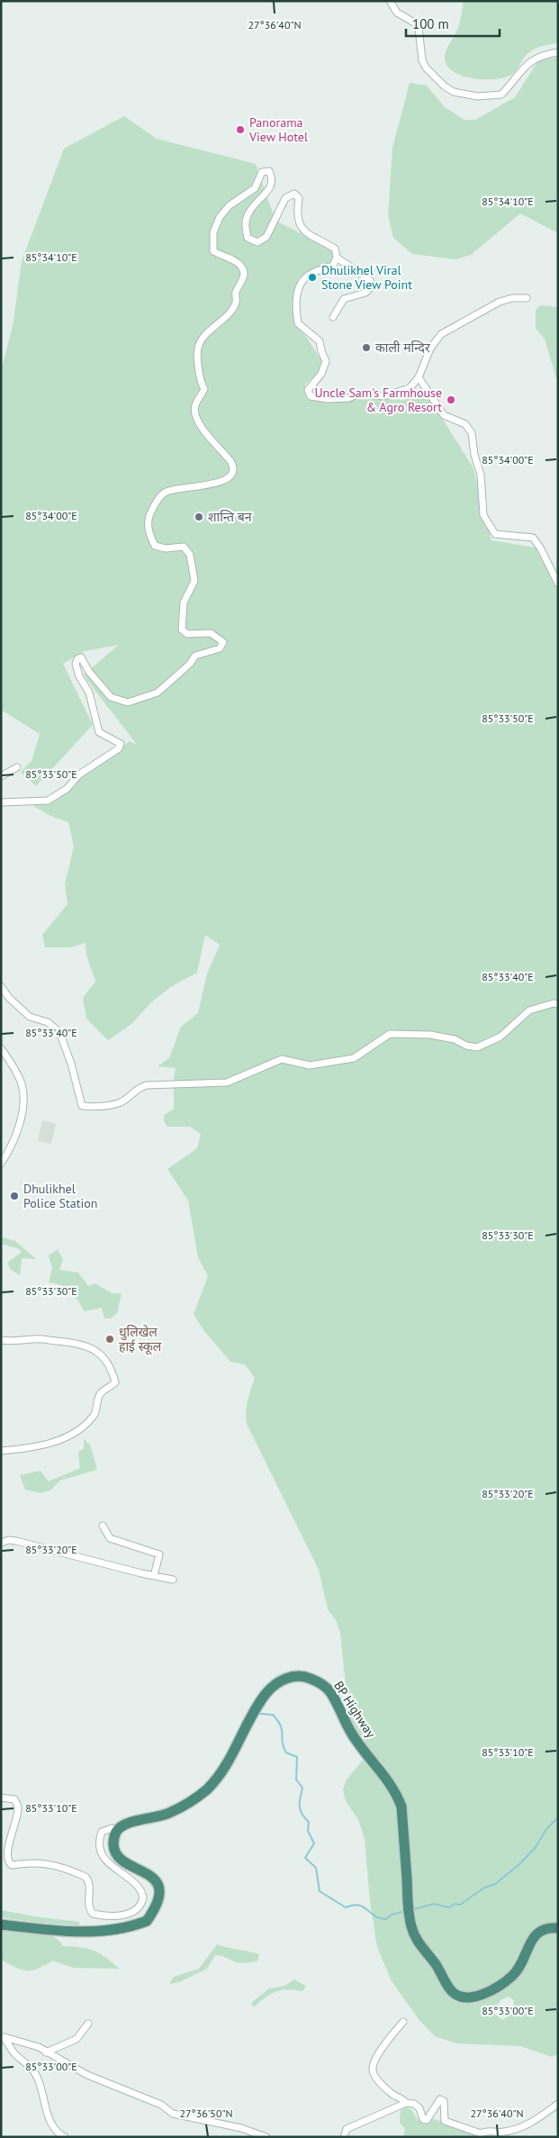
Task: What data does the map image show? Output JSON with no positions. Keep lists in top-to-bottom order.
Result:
{
  "streets": {
    "highway": ["BP Highway"]
  },
  "places": [
    "Panorama View Hotel",
    "Dhulikhel Viral Stone View Point",
    "काली मन्दिर",
    "Uncle Sam's Farmhouse & Agro Resort",
    "शान्ति बन",
    "Dhulikhel Police Station",
    "धुलिखेल हाई स्कूल"
  ],
  "scale_bar": "100 m",
  "coordinates": [
    "27°36'40\"N",
    "85°34'10\"E",
    "85°34'00\"E",
    "85°33'50\"E",
    "85°33'40\"E",
    "85°33'30\"E",
    "85°33'20\"E",
    "85°33'10\"E",
    "85°33'00\"E",
    "27°36'50\"N"
  ]
}
